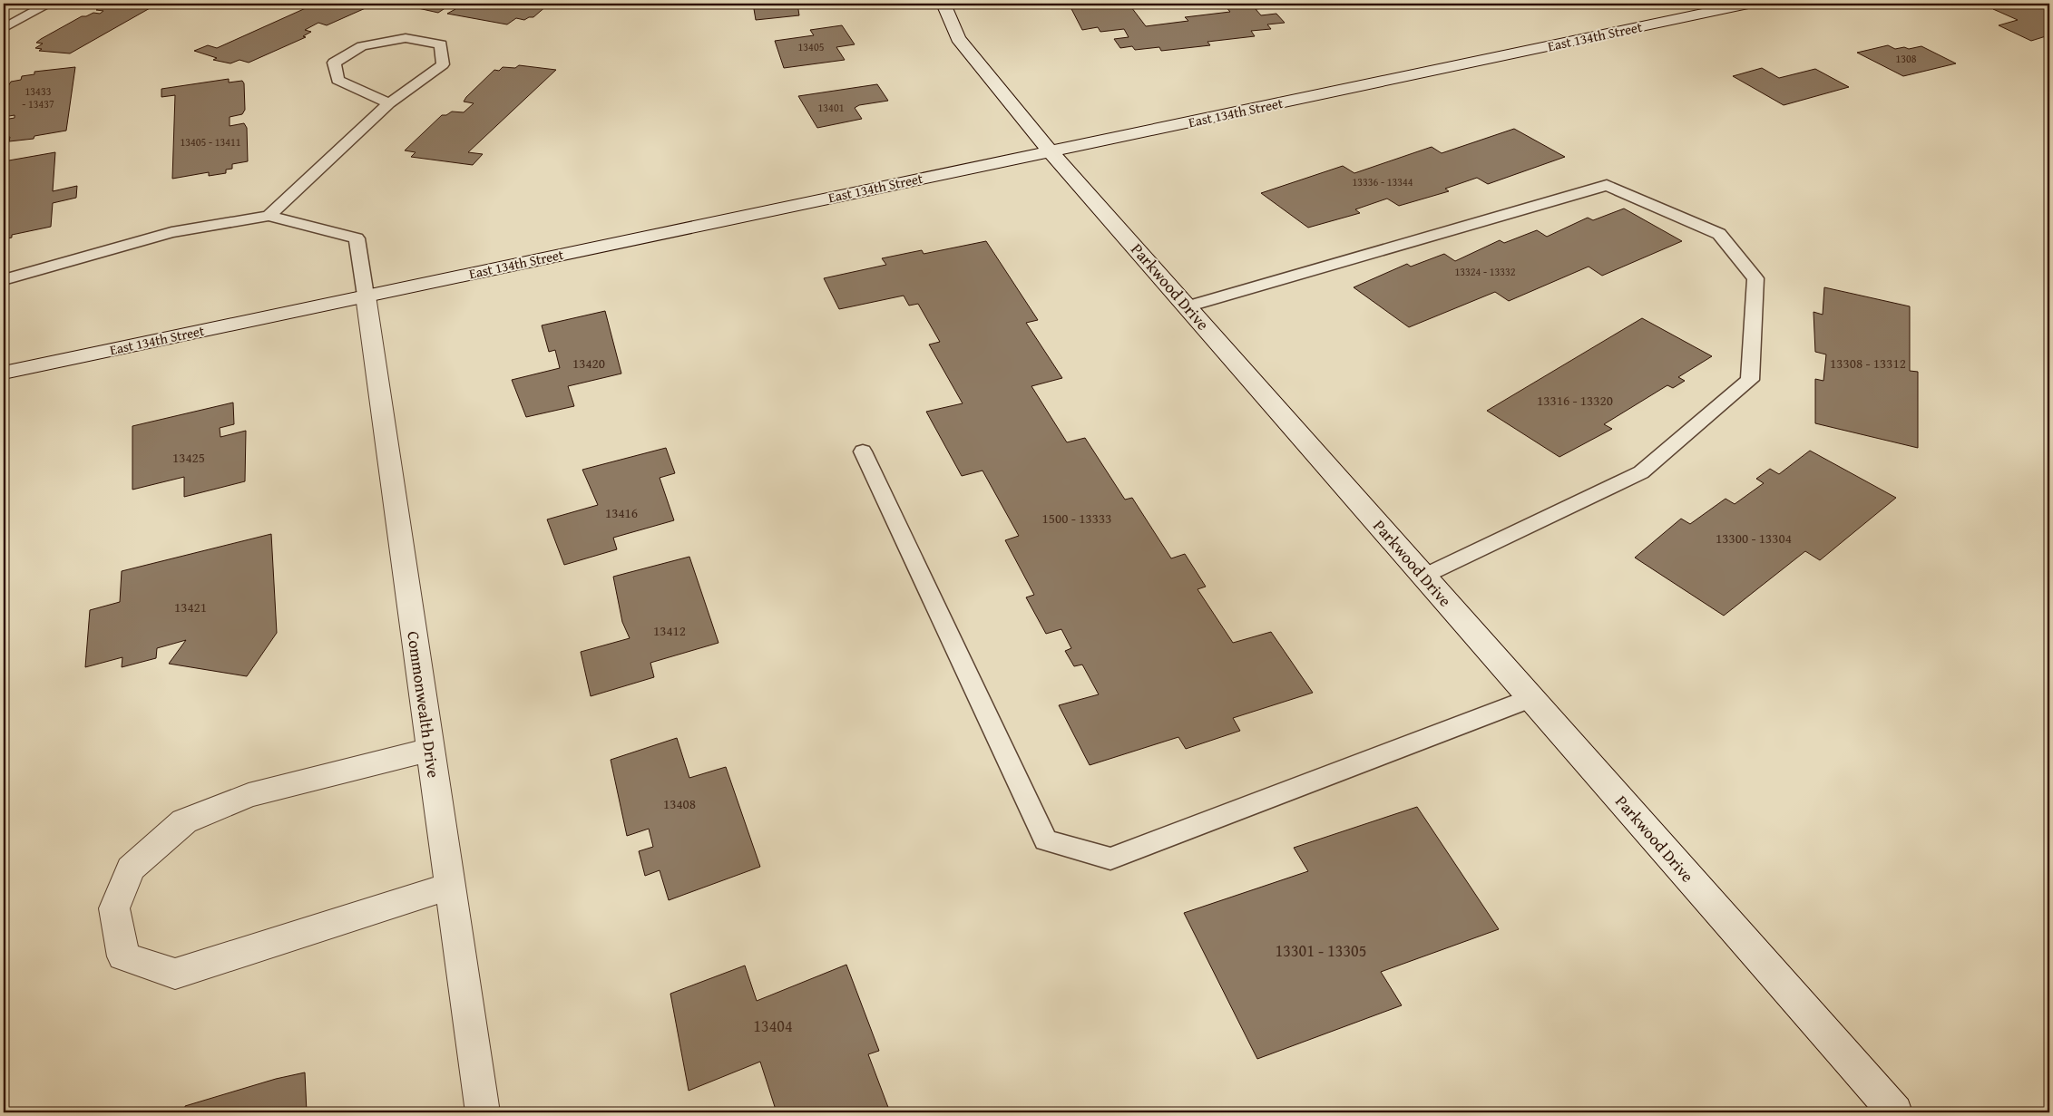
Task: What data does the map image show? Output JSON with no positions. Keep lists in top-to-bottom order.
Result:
{
  "streets": {
    "street": ["East 134th Street", "Parkwood Drive", "Commonwealth Drive"]
  },
  "crossings": [
    ["East 134th Street", "Parkwood Drive"],
    ["East 134th Street", "Commonwealth Drive"]
  ],
  "house_numbers": [
    "13405",
    "1308",
    "13433 - 13437",
    "13401",
    "13405 - 13411",
    "13336 - 13344",
    "13324 - 13332",
    "13420",
    "13308 - 13312",
    "13316 - 13320",
    "13425",
    "13416",
    "1500 - 13333",
    "13300 - 13304",
    "13421",
    "13412",
    "13408",
    "13301 - 13305",
    "13404"
  ]
}
